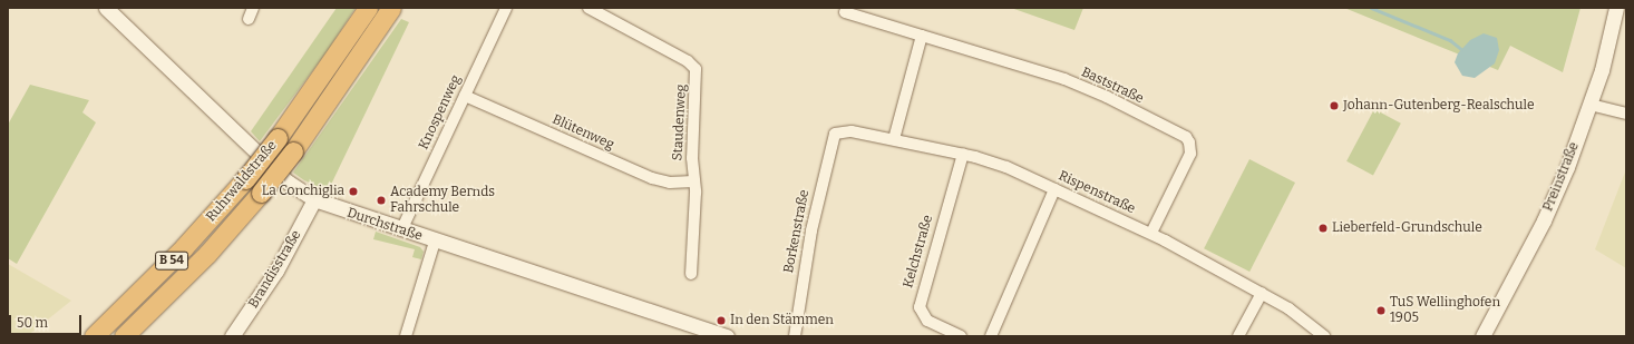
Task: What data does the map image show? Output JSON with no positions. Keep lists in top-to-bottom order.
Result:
{
  "streets": {
    "highway": ["Ruhrwaldstraße", "B 54"],
    "street": [
      "Baststraße",
      "Knospenweg",
      "Staudenweg",
      "Blütenweg",
      "Preinstraße",
      "Rispenstraße",
      "Durchstraße",
      "Borkenstraße",
      "Kelchstraße",
      "Brandisstraße"
    ]
  },
  "crossings": [
    ["Baststraße", "Rispenstraße"],
    ["Knospenweg", "Blütenweg"],
    ["Knospenweg", "Durchstraße"],
    ["Staudenweg", "Blütenweg"],
    ["Rispenstraße", "Borkenstraße"],
    ["Rispenstraße", "Kelchstraße"],
    ["Durchstraße", "Brandisstraße"]
  ],
  "places": [
    "Johann-Gutenberg-Realschule",
    "La Conchiglia",
    "Academy Bernds Fahrschule",
    "Lieberfeld-Grundschule",
    "TuS Wellinghofen 1905",
    "In den Stämmen"
  ],
  "scale_bar": "50 m"
}
